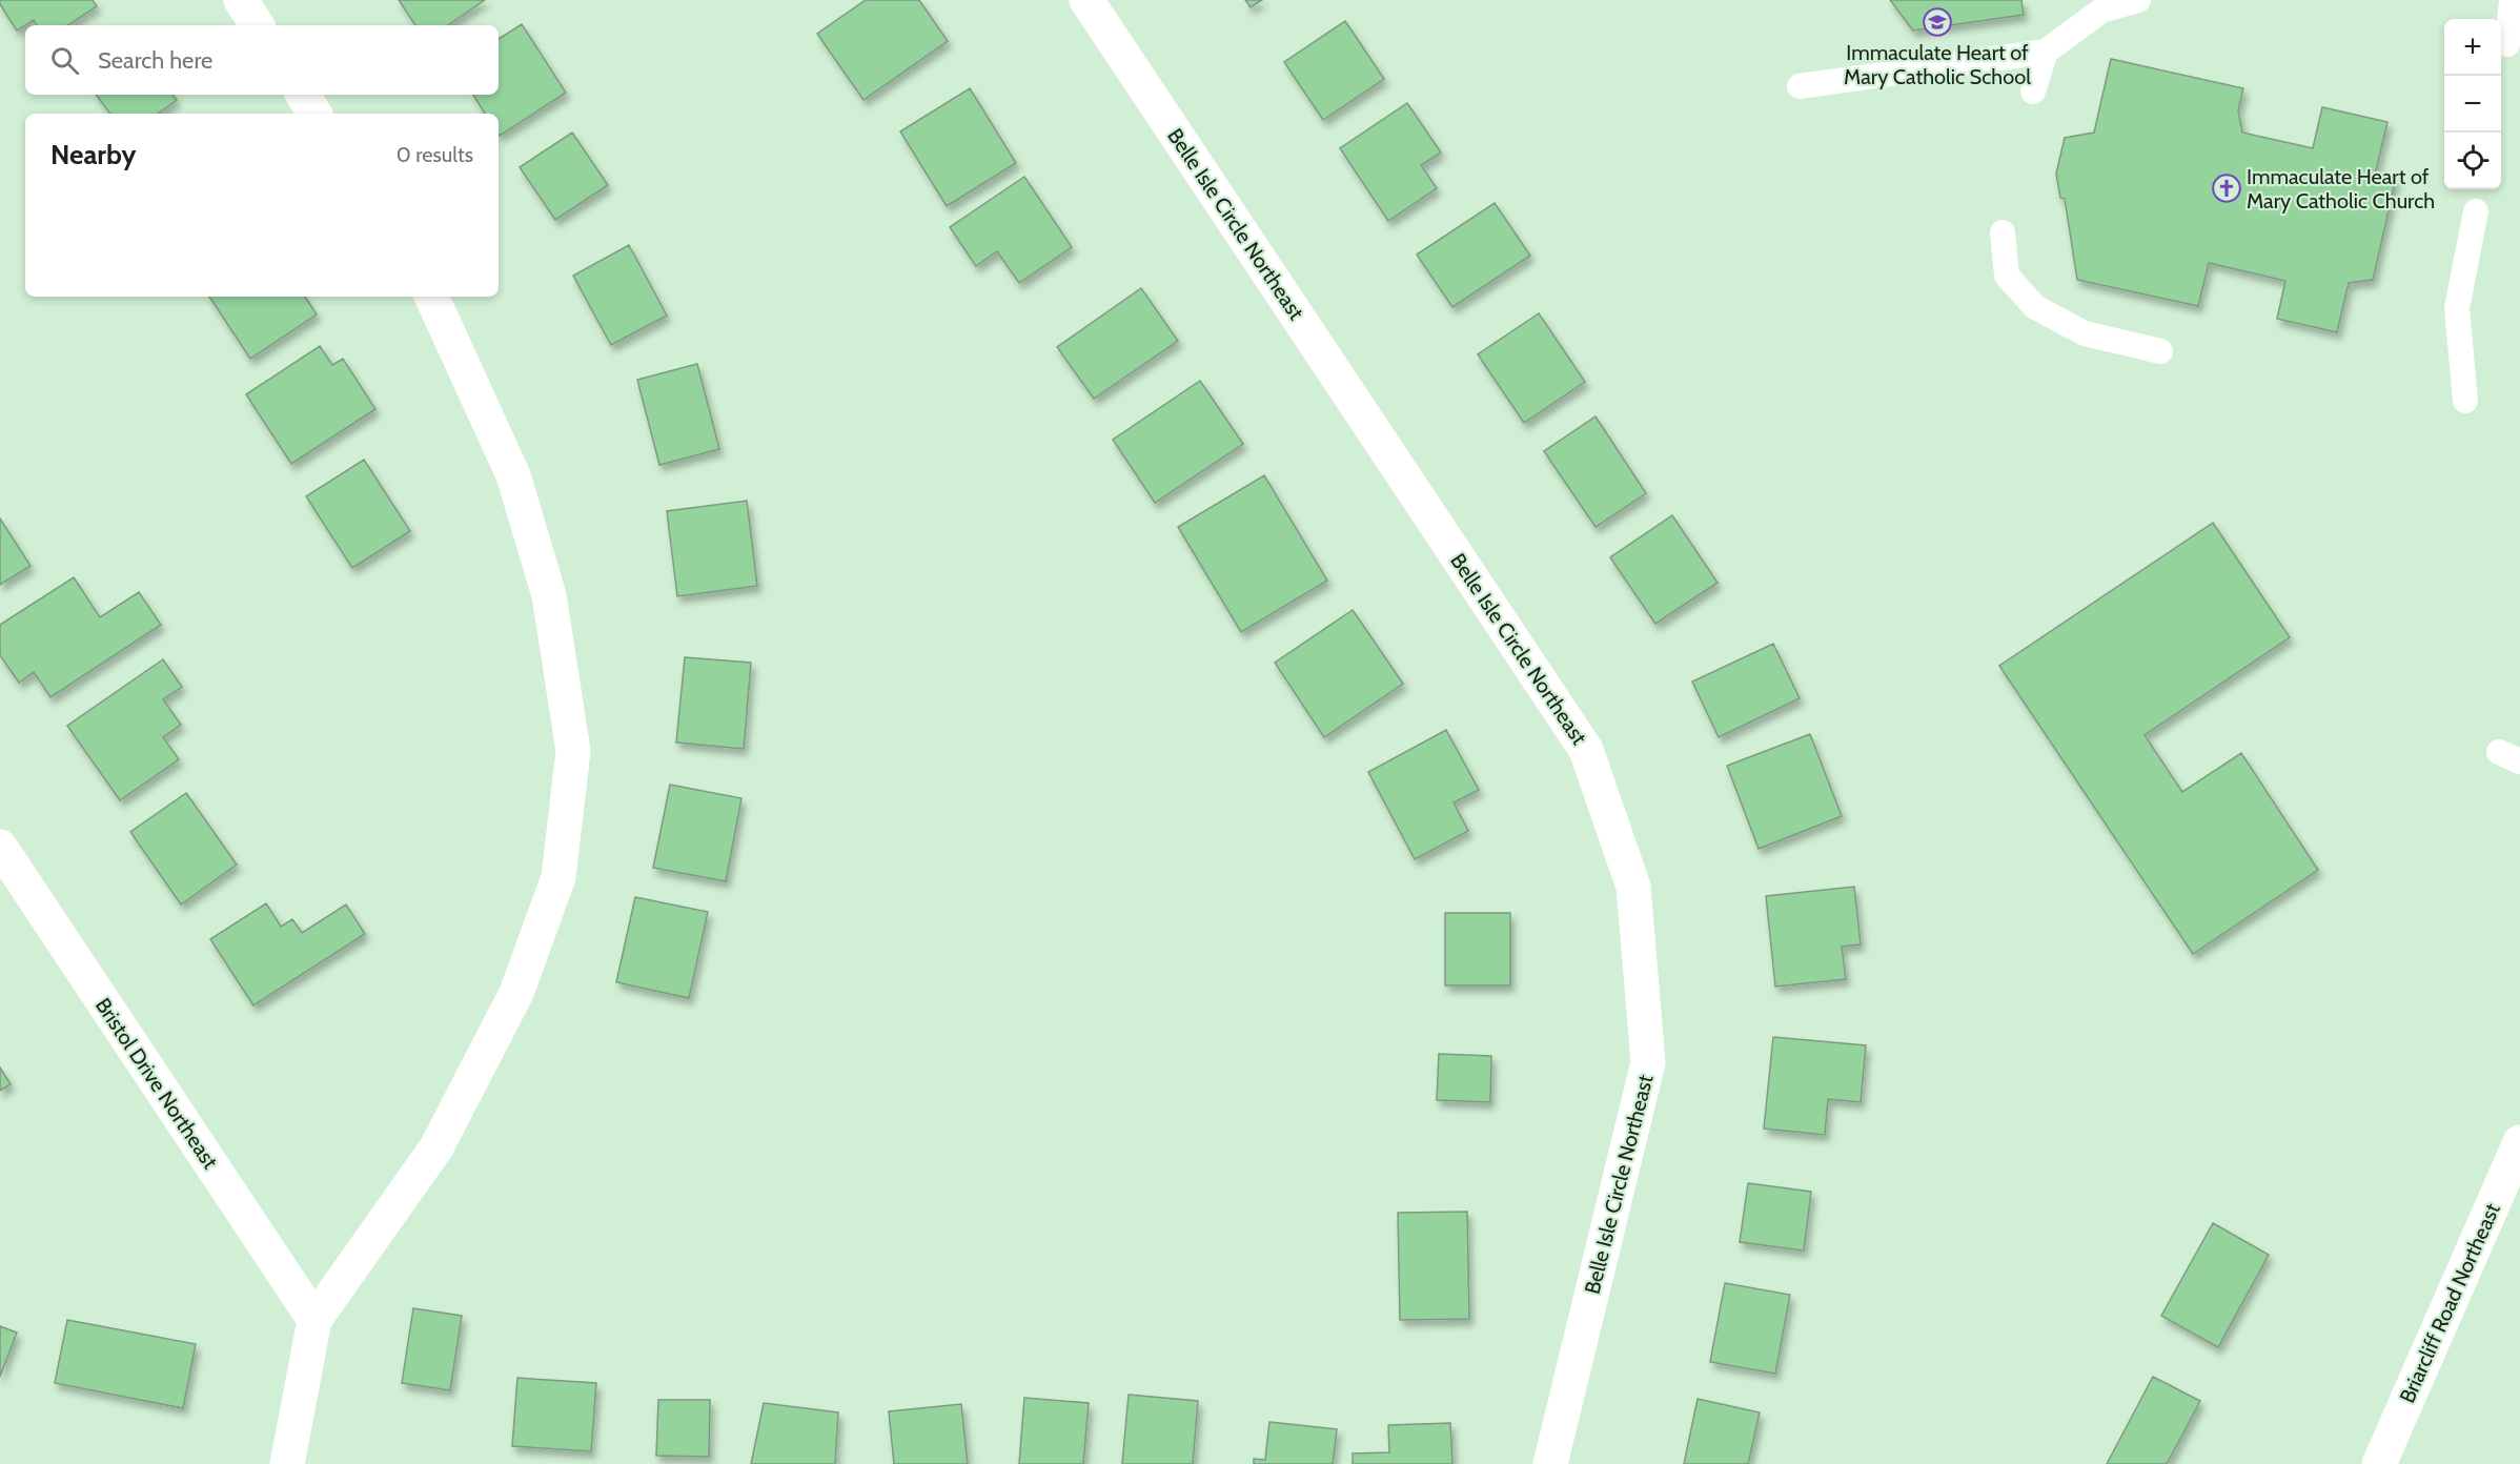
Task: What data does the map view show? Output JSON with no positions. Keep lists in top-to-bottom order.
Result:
{
  "streets": {
    "street": ["Belle Isle Circle Northeast", "Bristol Drive Northeast", "Briarcliff Road Northeast"]
  },
  "places": {
    "school or university": ["Immaculate Heart of Mary Catholic School"],
    "church": ["Immaculate Heart of Mary Catholic Church"]
  },
  "page": {
    "map_buttons": ["+", "−"],
    "search": "Search here",
    "heading": ["Nearby", "0 results"]
  }
}
